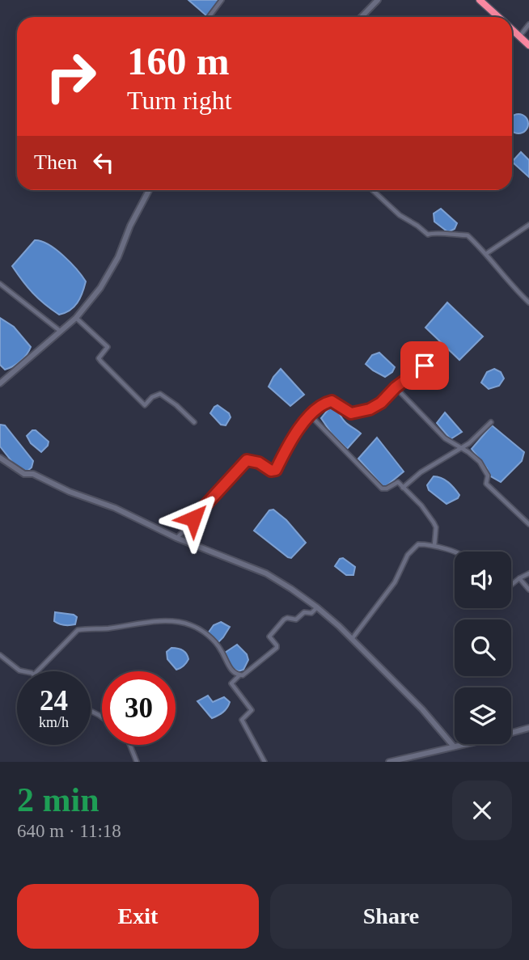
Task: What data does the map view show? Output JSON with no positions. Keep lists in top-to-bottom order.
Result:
{
  "page": {
    "turn": ["160 m", "Turn right"],
    "then": "Then",
    "speed": "24 km/h",
    "limit": "30",
    "heading": ["2 min", "640 m · 11:18"],
    "buttons": ["Exit", "Share"]
  }
}
